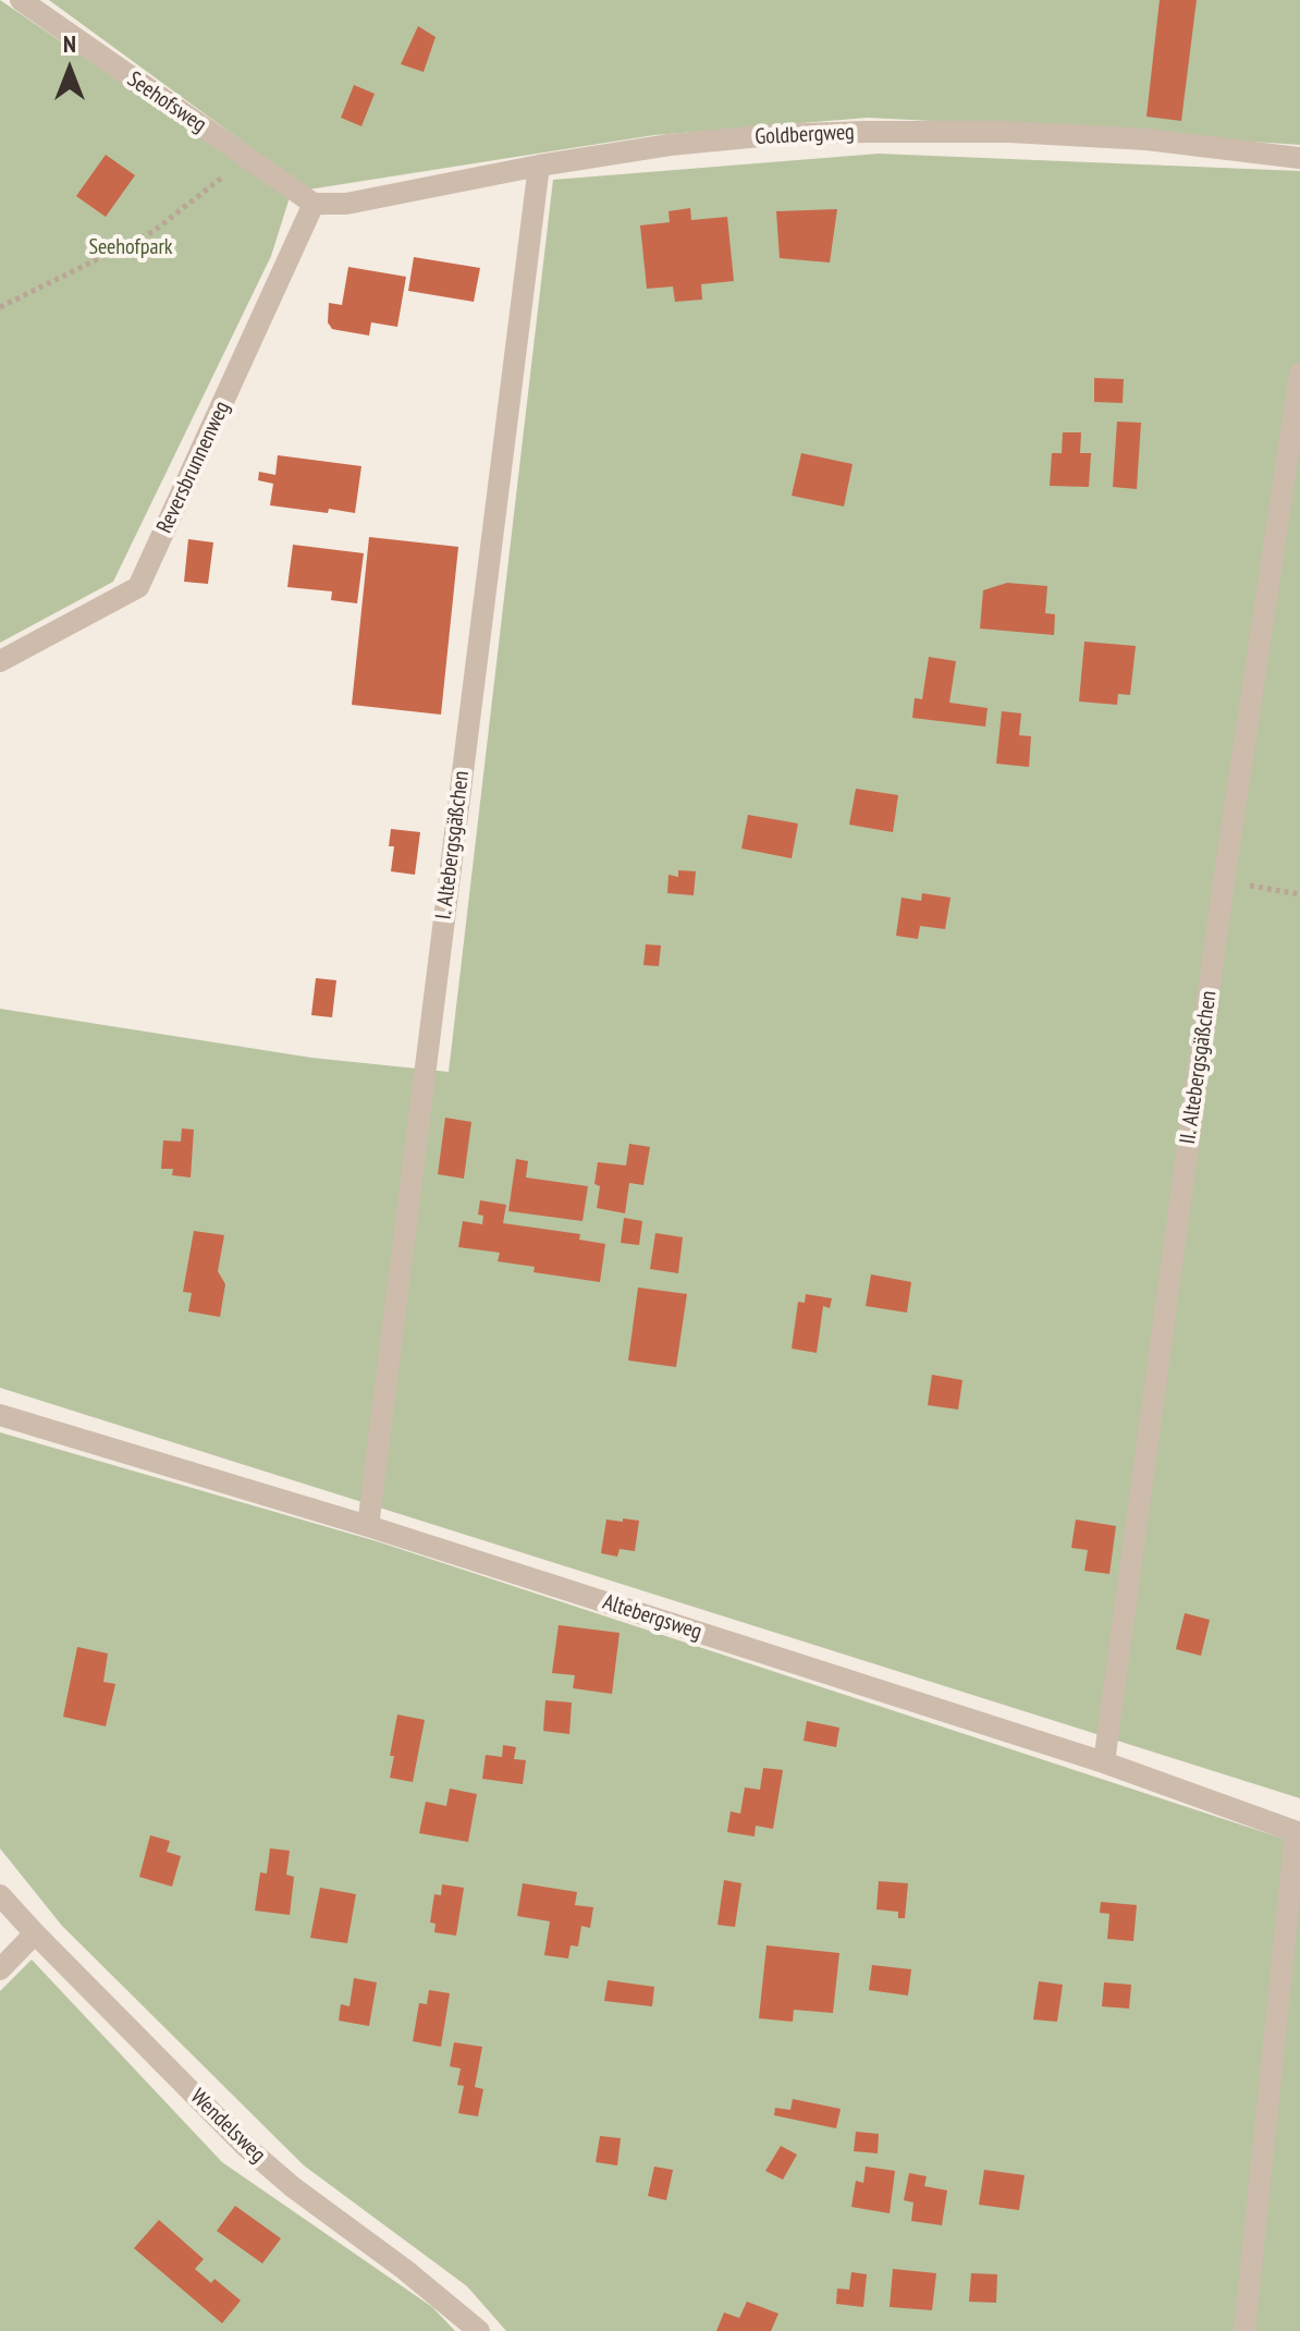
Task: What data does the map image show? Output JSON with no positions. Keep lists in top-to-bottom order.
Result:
{
  "streets": {
    "street": [
      "Seehofsweg",
      "Goldbergweg",
      "Reversbrunnenweg",
      "I. Altebergsgäßchen",
      "II. Altebergsgäßchen",
      "Altebergsweg",
      "Wendelsweg"
    ]
  },
  "crossings": [
    ["Seehofsweg", "Goldbergweg"],
    ["Seehofsweg", "Reversbrunnenweg"],
    ["Goldbergweg", "Reversbrunnenweg"],
    ["Goldbergweg", "I. Altebergsgäßchen"],
    ["I. Altebergsgäßchen", "Altebergsweg"],
    ["II. Altebergsgäßchen", "Altebergsweg"]
  ],
  "parks": ["Seehofpark"],
  "north": "top"
}
